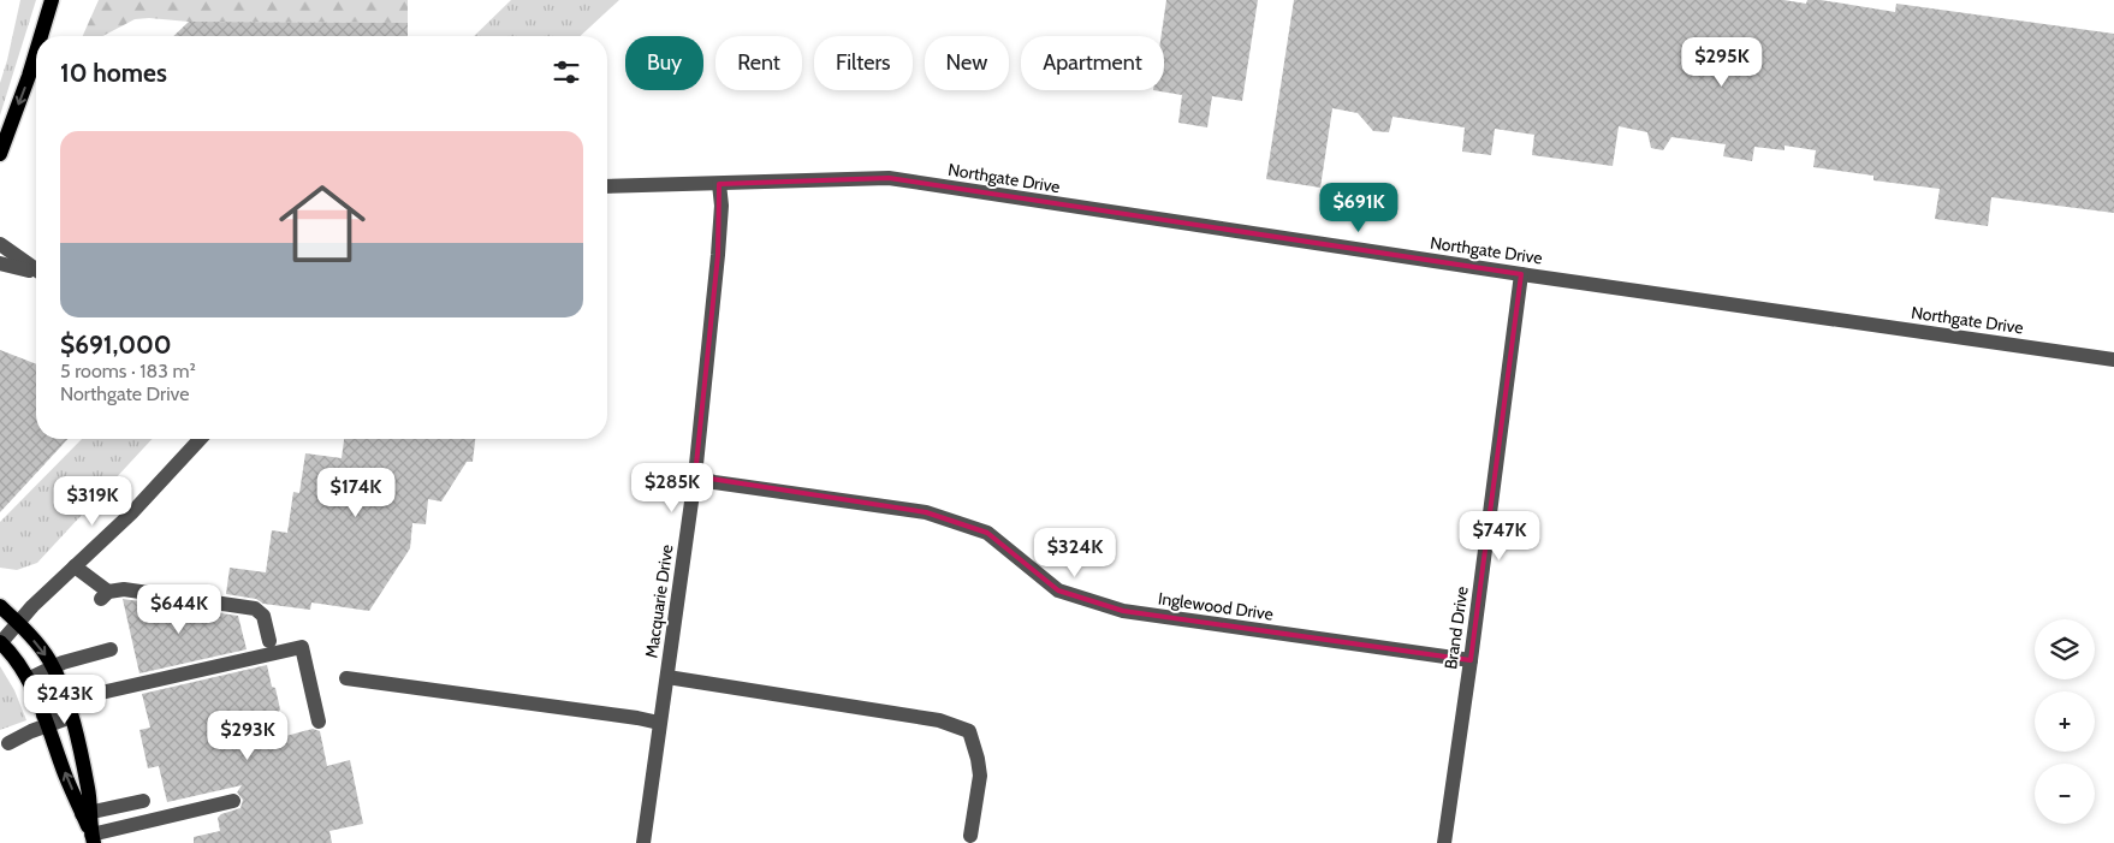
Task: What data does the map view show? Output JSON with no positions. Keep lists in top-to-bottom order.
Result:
{
  "streets": {
    "street": [
      "Northgate Drive",
      "Macquarie Drive",
      "Inglewood Drive",
      "Brand Drive"
    ]
  },
  "crossings": [
    ["Northgate Drive", "Macquarie Drive"],
    ["Northgate Drive", "Brand Drive"],
    ["Macquarie Drive", "Inglewood Drive"],
    ["Inglewood Drive", "Brand Drive"]
  ],
  "page": {
    "chip": [
      "Buy",
      "Rent",
      "Filters",
      "New",
      "Apartment"
    ],
    "heading": "10 homes",
    "price": [
      "$295K",
      "$691K",
      "$285K",
      "$174K",
      "$319K",
      "$747K",
      "$324K",
      "$644K",
      "$243K",
      "$293K"
    ],
    "list": [
      {
        "name": "$691,000",
        "note": "5 rooms · 183 m² · Northgate Drive"
      }
    ],
    "map_buttons": ["+", "−"]
  }
}
